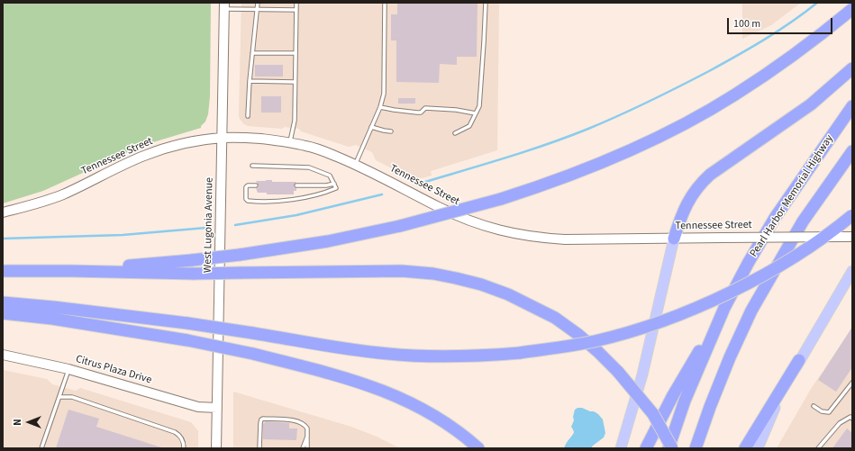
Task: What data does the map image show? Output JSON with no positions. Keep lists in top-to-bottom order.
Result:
{
  "streets": {
    "highway": ["Pearl Harbor Memorial Highway"],
    "main road": ["Tennessee Street", "West Lugonia Avenue", "Citrus Plaza Drive"]
  },
  "crossings": [
    ["Tennessee Street", "West Lugonia Avenue"],
    ["West Lugonia Avenue", "Citrus Plaza Drive"]
  ],
  "scale_bar": "100 m",
  "north": "left"
}
